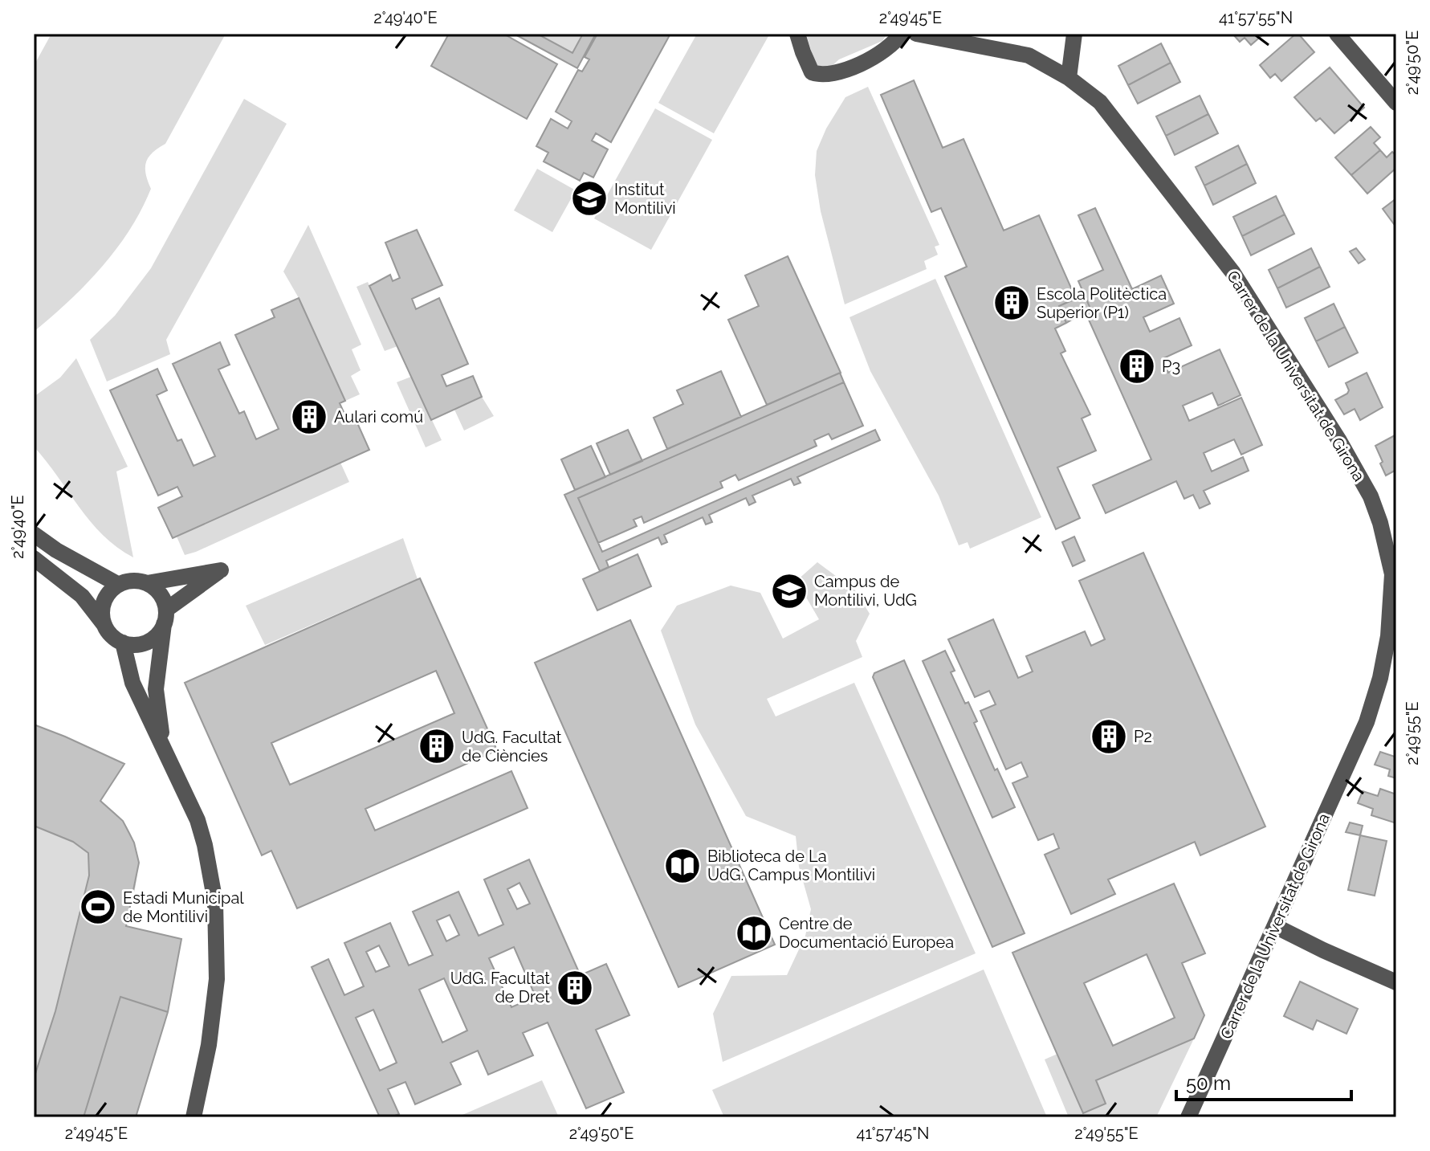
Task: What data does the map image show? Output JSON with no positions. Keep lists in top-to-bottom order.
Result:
{
  "streets": {
    "street": ["Carrer de la Universitat de Girona"]
  },
  "places": {
    "school or university": ["Institut Montilivi", "Campus de Montilivi, UdG"],
    "building": [
      "Escola Politèctica Superior (P1)",
      "P3",
      "Aulari comú",
      "P2",
      "UdG. Facultat de Ciències",
      "UdG. Facultat de Dret"
    ],
    "library": ["Biblioteca de La UdG. Campus Montilivi", "Centre de Documentació Europea"],
    "sports": ["Estadi Municipal de Montilivi"]
  },
  "scale_bar": "50 m",
  "coordinates": [
    "2°49'40\"E",
    "2°49'45\"E",
    "41°57'55\"N",
    "2°49'50\"E",
    "2°49'55\"E",
    "41°57'45\"N"
  ]
}
